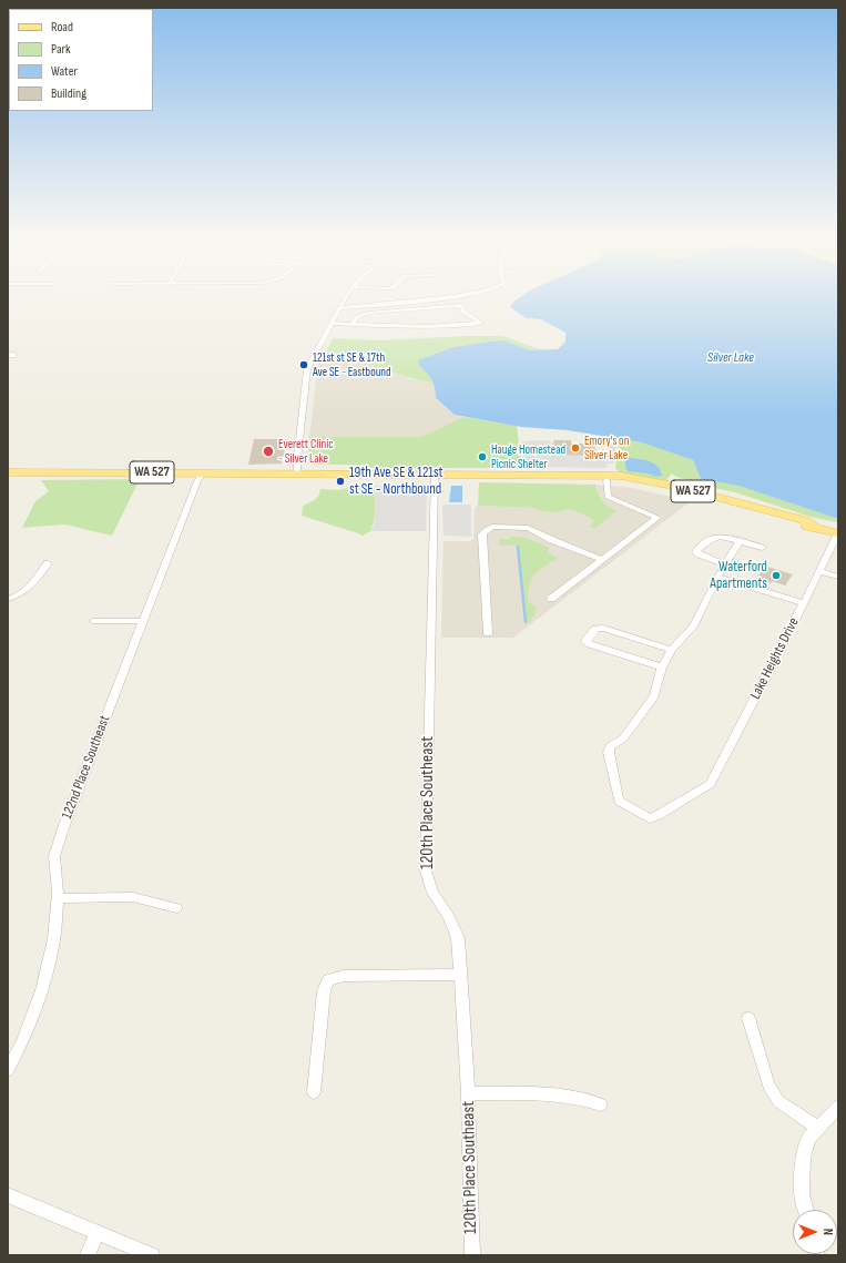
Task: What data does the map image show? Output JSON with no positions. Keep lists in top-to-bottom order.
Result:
{
  "streets": {
    "main road": ["WA 527"],
    "street": ["Lake Heights Drive", "122nd Place Southeast", "120th Place Southeast"]
  },
  "crossings": [
    ["WA 527", "Lake Heights Drive"],
    ["WA 527", "122nd Place Southeast"],
    ["WA 527", "120th Place Southeast"]
  ],
  "water": ["Silver Lake"],
  "places": [
    "121st st SE & 17th Ave SE - Eastbound",
    "Emory's on Silver Lake",
    "Everett Clinic - Silver Lake",
    "Hauge Homestead Picnic Shelter",
    "19th Ave SE & 121st st SE - Northbound",
    "Waterford Apartments"
  ],
  "legend": [
    "Road",
    "Park",
    "Water",
    "Building"
  ],
  "north": "right"
}
